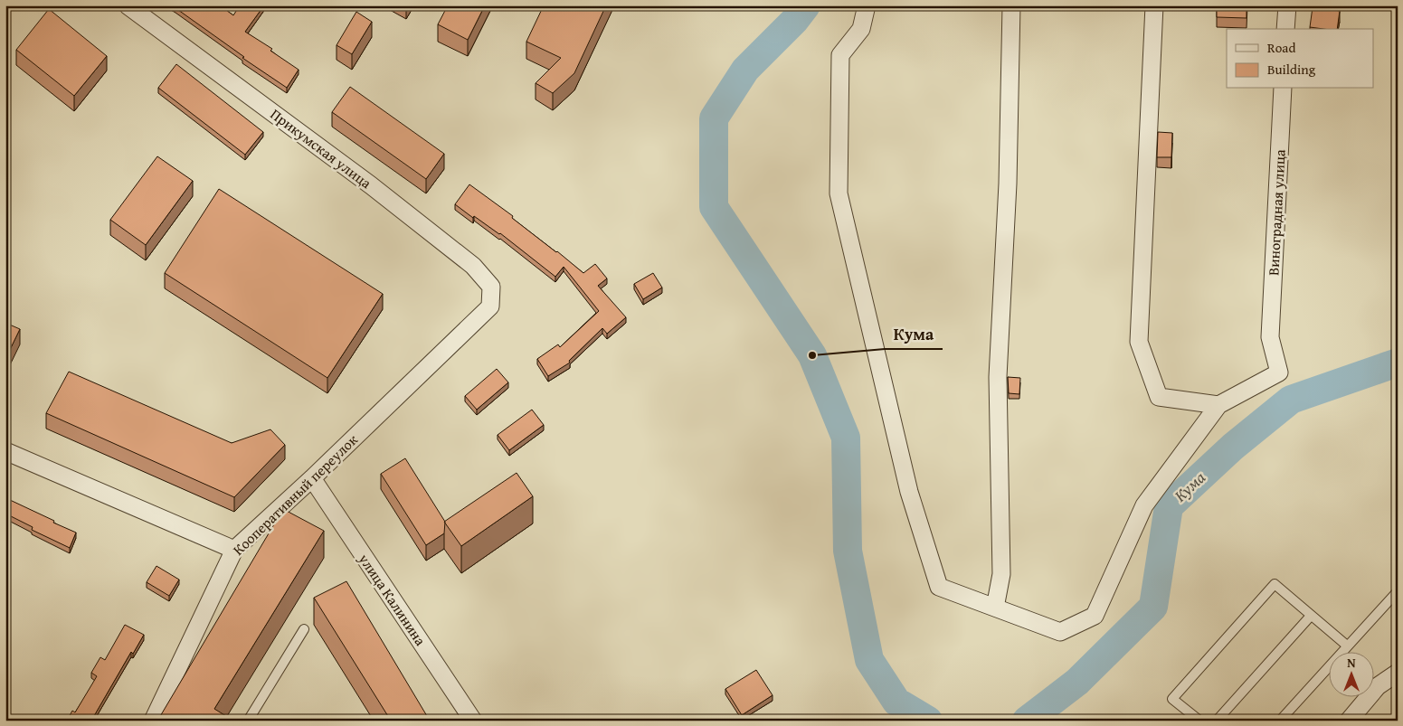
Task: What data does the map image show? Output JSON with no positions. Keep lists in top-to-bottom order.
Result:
{
  "streets": {
    "street": [
      "Прикумская улица",
      "Виноградная улица",
      "Кооперативный переулок",
      "улица Калинина"
    ]
  },
  "crossings": [
    ["Прикумская улица", "Кооперативный переулок"],
    ["Кооперативный переулок", "улица Калинина"]
  ],
  "water": ["Кума"],
  "places": ["Кума"],
  "legend": ["Road", "Building"],
  "north": "top"
}
